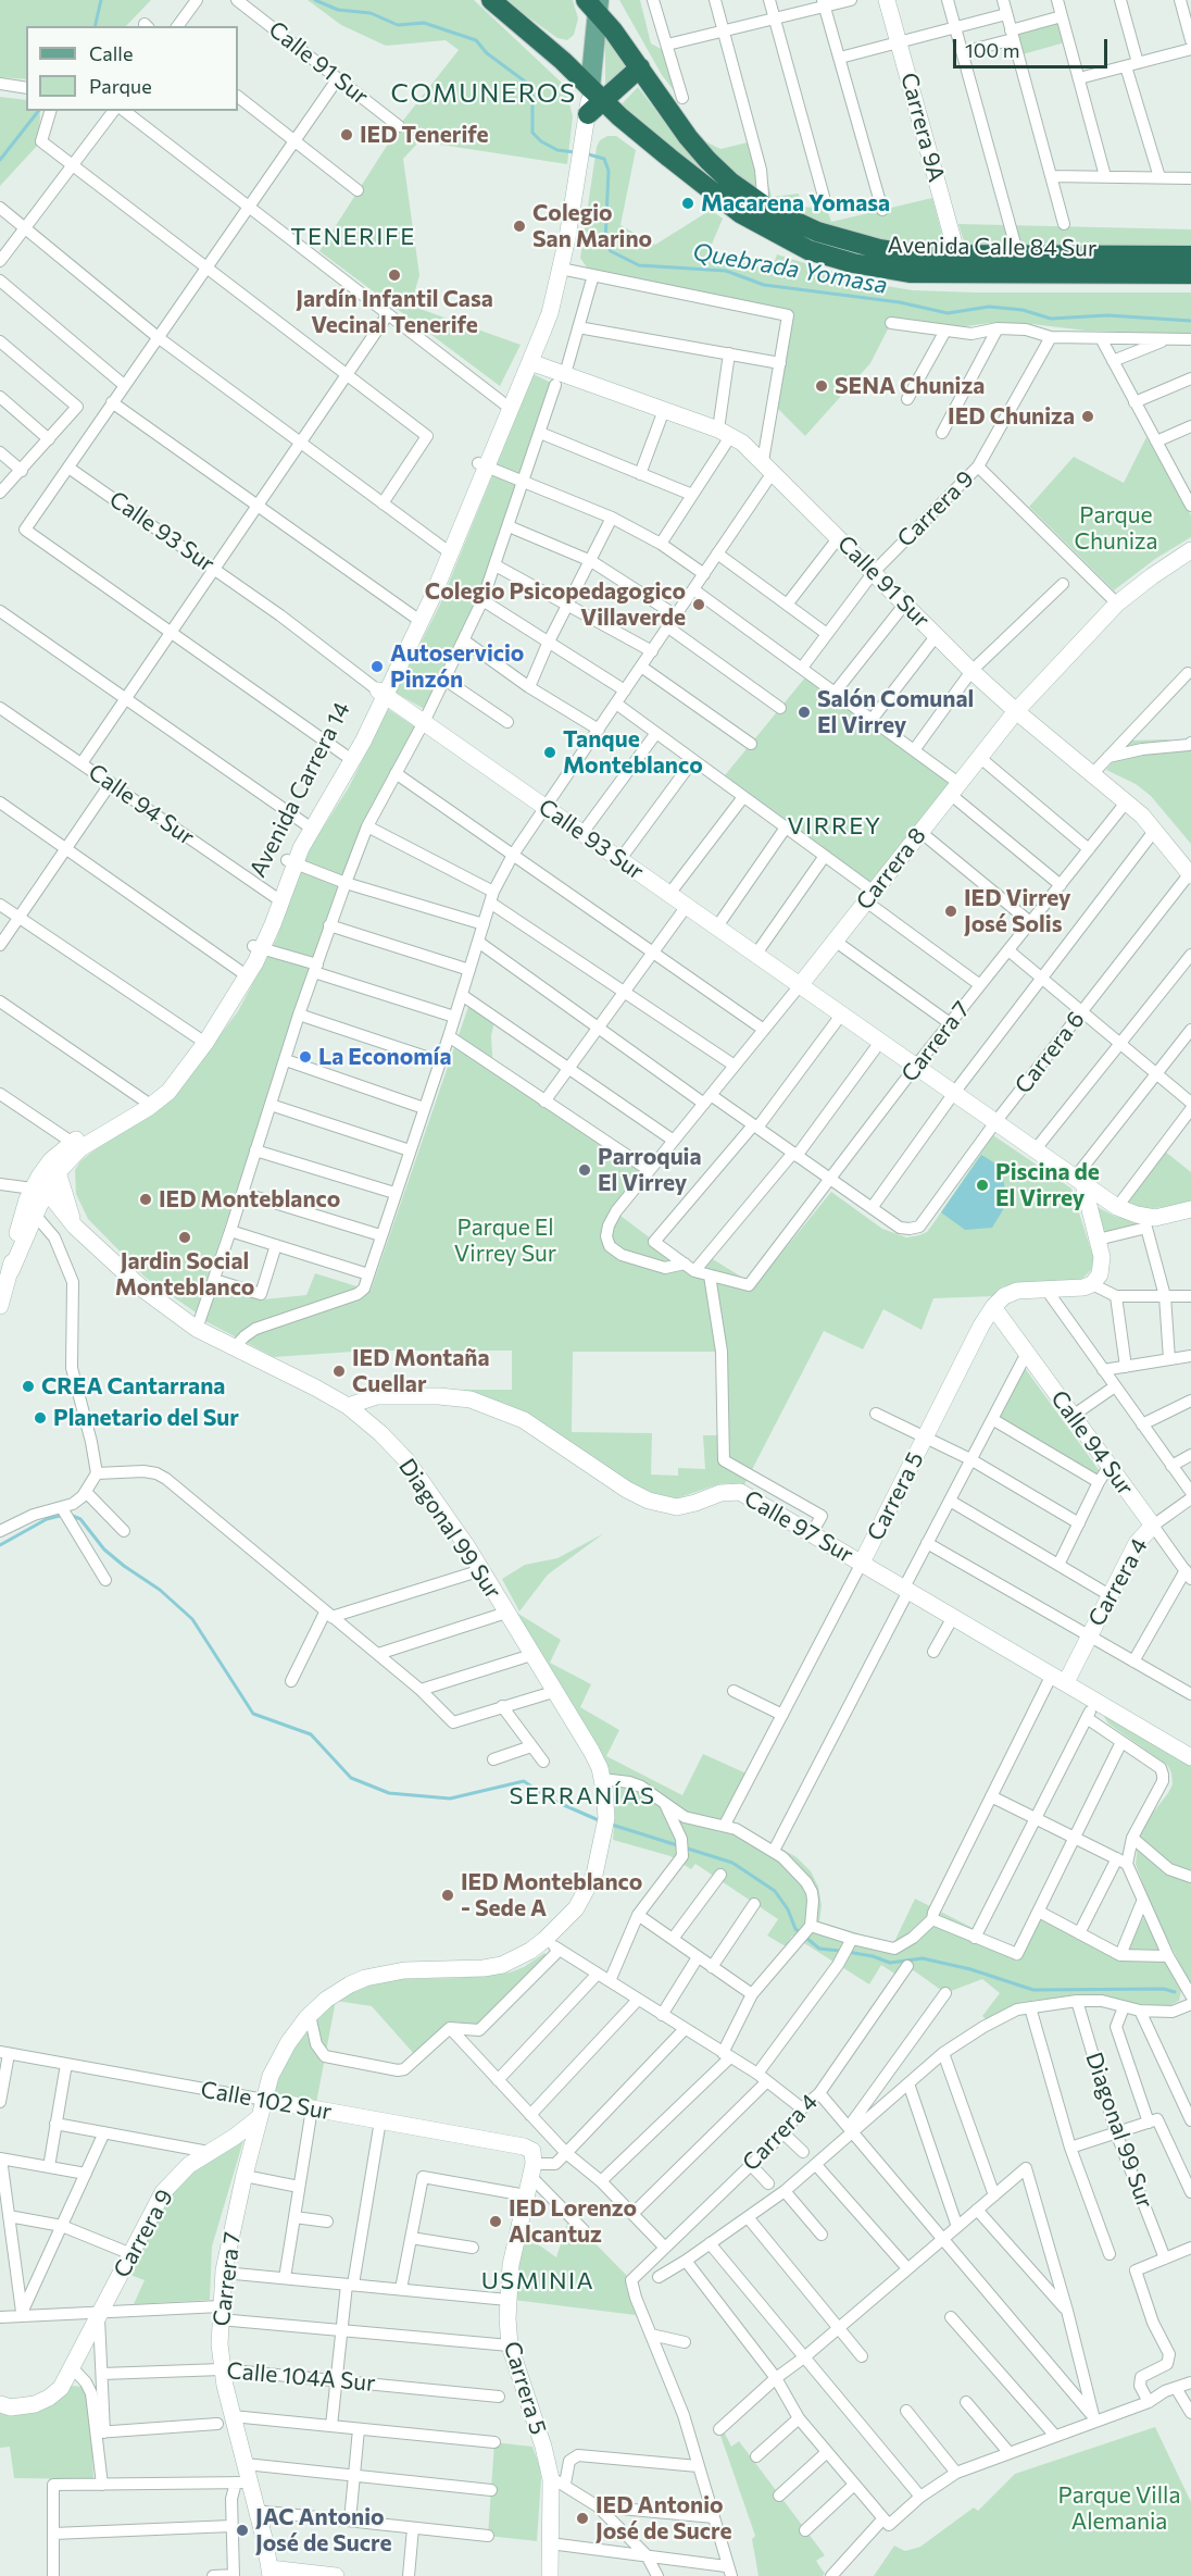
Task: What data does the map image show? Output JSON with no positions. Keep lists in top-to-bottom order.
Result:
{
  "streets": {
    "highway": ["Avenida Calle 84 Sur"],
    "street": [
      "Calle 91 Sur",
      "Carrera 9A",
      "Carrera 9",
      "Calle 93 Sur",
      "Avenida Carrera 14",
      "Calle 94 Sur",
      "Carrera 8",
      "Carrera 7",
      "Carrera 6",
      "Carrera 5",
      "Calle 97 Sur",
      "Diagonal 99 Sur",
      "Carrera 4",
      "Calle 102 Sur",
      "Calle 104A Sur"
    ]
  },
  "crossings": [
    ["Calle 91 Sur", "Carrera 9"],
    ["Calle 91 Sur", "Avenida Carrera 14"],
    ["Calle 91 Sur", "Carrera 8"],
    ["Calle 91 Sur", "Carrera 7"],
    ["Calle 91 Sur", "Carrera 6"],
    ["Carrera 9A", "Avenida Calle 84 Sur"],
    ["Carrera 9", "Carrera 7"],
    ["Calle 93 Sur", "Avenida Carrera 14"],
    ["Calle 93 Sur", "Carrera 8"],
    ["Calle 93 Sur", "Carrera 7"],
    ["Calle 93 Sur", "Carrera 6"],
    ["Avenida Carrera 14", "Calle 94 Sur"],
    ["Avenida Carrera 14", "Diagonal 99 Sur"],
    ["Calle 94 Sur", "Carrera 5"],
    ["Calle 94 Sur", "Carrera 4"],
    ["Carrera 7", "Calle 102 Sur"],
    ["Carrera 7", "Calle 104A Sur"],
    ["Carrera 5", "Calle 97 Sur"],
    ["Carrera 5", "Calle 102 Sur"],
    ["Calle 97 Sur", "Diagonal 99 Sur"],
    ["Calle 97 Sur", "Carrera 4"]
  ],
  "districts": [
    "COMUNEROS",
    "TENERIFE",
    "VIRREY",
    "SERRANÍAS",
    "USMINIA"
  ],
  "water": ["Quebrada Yomasa"],
  "parks": ["Parque Chuniza", "Parque El Virrey Sur", "Parque Villa Alemania"],
  "places": [
    "IED Tenerife",
    "Macarena Yomasa",
    "Colegio San Marino",
    "Jardín Infantil Casa Vecinal Tenerife",
    "SENA Chuniza",
    "IED Chuniza",
    "Colegio Psicopedagogico Villaverde",
    "Autoservicio Pinzón",
    "Salón Comunal El Virrey",
    "Tanque Monteblanco",
    "IED Virrey José Solis",
    "La Economía",
    "Parroquia El Virrey",
    "Piscina de El Virrey",
    "IED Monteblanco",
    "Jardin Social Monteblanco",
    "IED Montaña Cuellar",
    "CREA Cantarrana",
    "Planetario del Sur",
    "IED Monteblanco - Sede A",
    "IED Lorenzo Alcantuz",
    "IED Antonio José de Sucre",
    "JAC Antonio José de Sucre"
  ],
  "legend": ["Calle", "Parque"],
  "scale_bar": "100 m"
}
